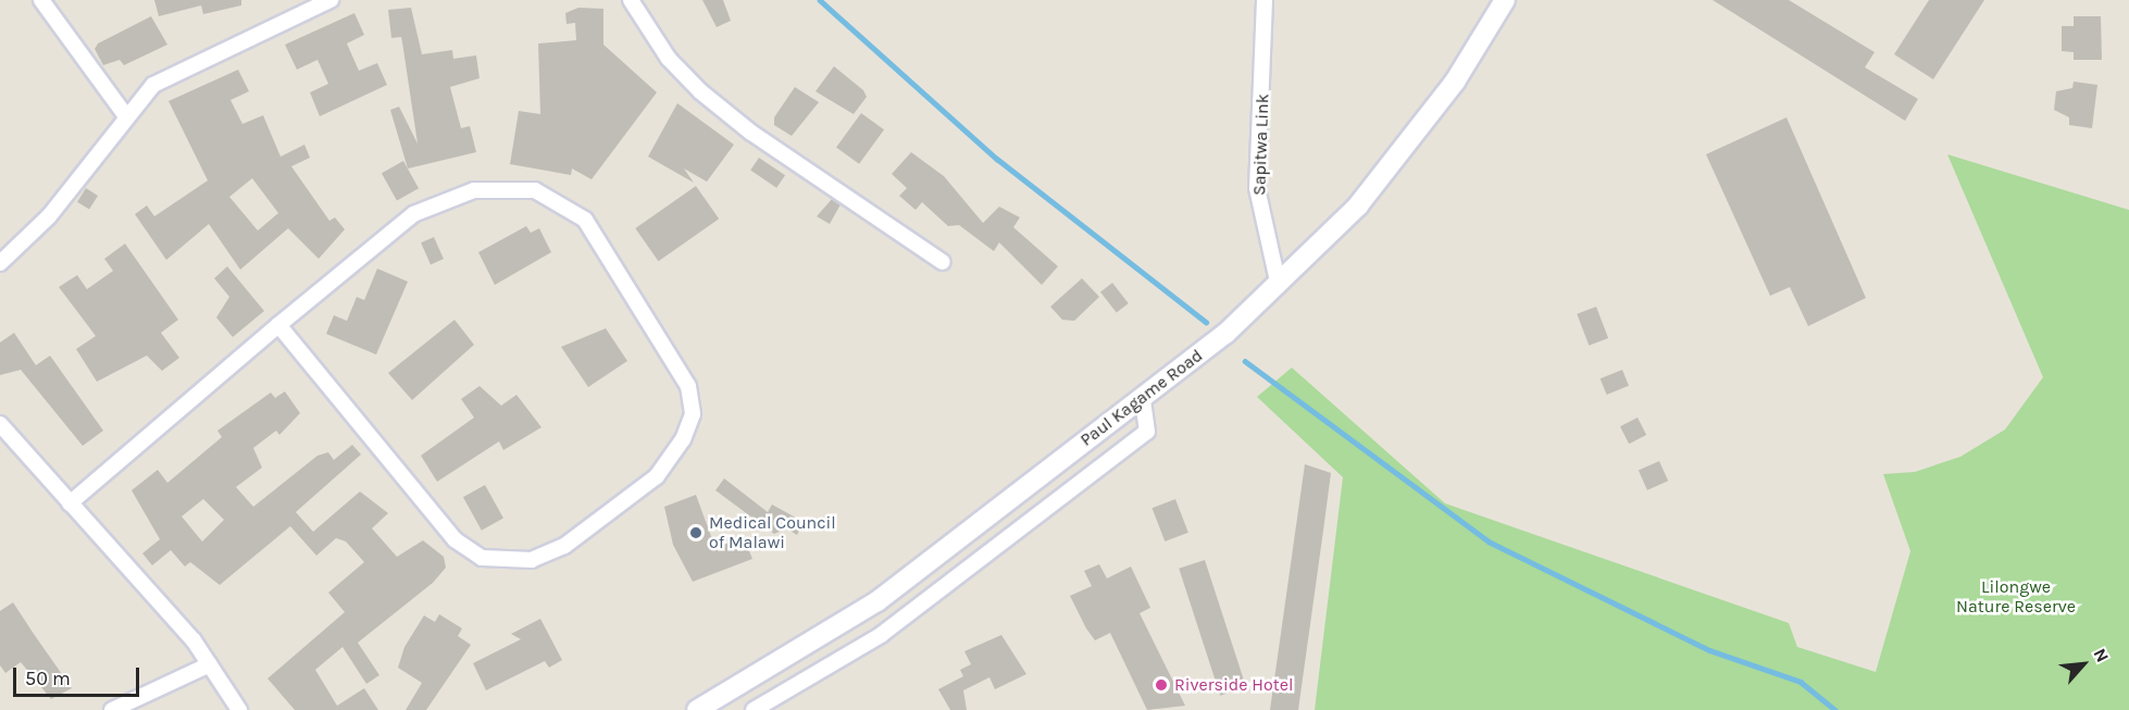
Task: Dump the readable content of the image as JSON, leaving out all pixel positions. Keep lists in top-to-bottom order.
{
  "streets": {
    "street": ["Sapitwa Link", "Paul Kagame Road"]
  },
  "crossings": [
    ["Sapitwa Link", "Paul Kagame Road"]
  ],
  "parks": ["Lilongwe Nature Reserve"],
  "places": ["Medical Council of Malawi", "Riverside Hotel"],
  "scale_bar": "50 m",
  "north": "top right"
}
